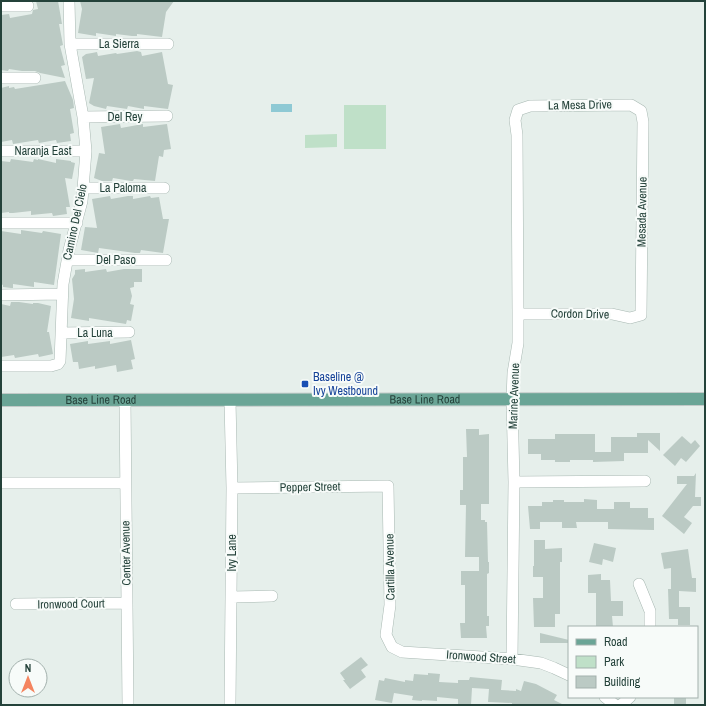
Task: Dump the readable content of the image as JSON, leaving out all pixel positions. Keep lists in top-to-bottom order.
{
  "streets": {
    "main road": ["Base Line Road"],
    "street": [
      "La Sierra",
      "La Mesa Drive",
      "Del Rey",
      "Naranja East",
      "La Paloma",
      "Mesada Avenue",
      "Camino Del Cielo",
      "Del Paso",
      "Cordon Drive",
      "La Luna",
      "Marine Avenue",
      "Pepper Street",
      "Center Avenue",
      "Ivy Lane",
      "Cartilla Avenue",
      "Ironwood Court",
      "Ironwood Street"
    ]
  },
  "crossings": [
    ["La Sierra", "Camino Del Cielo"],
    ["La Mesa Drive", "Mesada Avenue"],
    ["La Mesa Drive", "Marine Avenue"],
    ["Del Rey", "Camino Del Cielo"],
    ["Naranja East", "Camino Del Cielo"],
    ["La Paloma", "Camino Del Cielo"],
    ["Mesada Avenue", "Cordon Drive"],
    ["Camino Del Cielo", "Del Paso"],
    ["Camino Del Cielo", "La Luna"],
    ["Cordon Drive", "Marine Avenue"],
    ["Marine Avenue", "Base Line Road"],
    ["Marine Avenue", "Ironwood Street"],
    ["Base Line Road", "Center Avenue"],
    ["Base Line Road", "Ivy Lane"],
    ["Pepper Street", "Ivy Lane"],
    ["Pepper Street", "Cartilla Avenue"],
    ["Center Avenue", "Ironwood Court"],
    ["Cartilla Avenue", "Ironwood Street"]
  ],
  "places": {
    "transit": ["Baseline @ Ivy Westbound"]
  },
  "legend": ["Road", "Park", "Building"],
  "north": "top"
}
